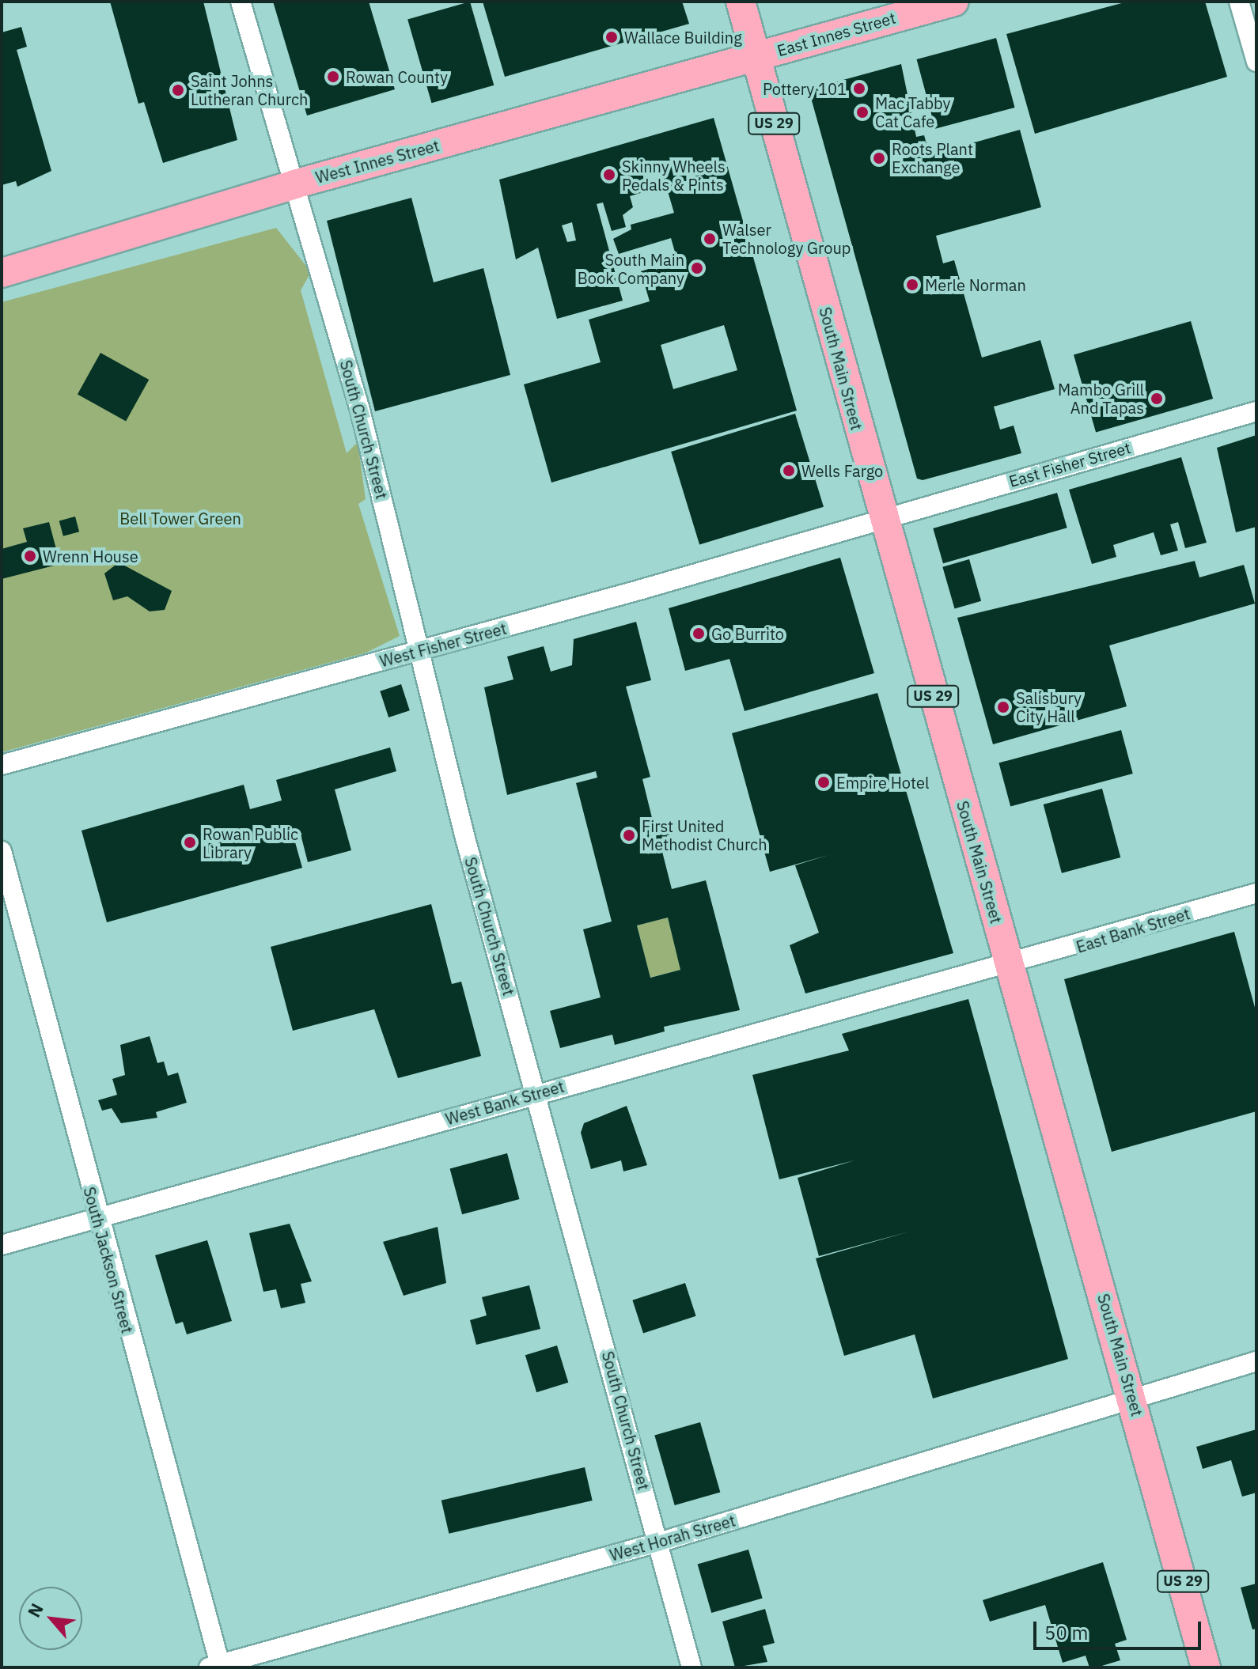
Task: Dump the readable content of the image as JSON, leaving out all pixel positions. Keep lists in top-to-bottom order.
{
  "streets": {
    "main road": [
      "East Innes Street",
      "US 29",
      "West Innes Street",
      "South Main Street"
    ],
    "street": [
      "South Church Street",
      "East Fisher Street",
      "West Fisher Street",
      "East Bank Street",
      "West Bank Street",
      "South Jackson Street",
      "West Horah Street"
    ]
  },
  "crossings": [
    ["East Innes Street", "US 29"],
    ["East Innes Street", "West Innes Street"],
    ["East Innes Street", "South Main Street"],
    ["US 29", "West Innes Street"],
    ["US 29", "South Main Street"],
    ["West Innes Street", "South Main Street"],
    ["West Innes Street", "South Church Street"],
    ["South Main Street", "East Fisher Street"],
    ["South Main Street", "West Fisher Street"],
    ["South Main Street", "East Bank Street"],
    ["South Main Street", "West Bank Street"],
    ["South Main Street", "West Horah Street"],
    ["South Church Street", "West Fisher Street"],
    ["South Church Street", "West Bank Street"],
    ["South Church Street", "West Horah Street"],
    ["East Fisher Street", "West Fisher Street"],
    ["East Bank Street", "West Bank Street"],
    ["West Bank Street", "South Jackson Street"],
    ["South Jackson Street", "West Horah Street"]
  ],
  "parks": ["Bell Tower Green"],
  "places": [
    "Wallace Building",
    "Rowan County",
    "Pottery 101",
    "Saint Johns Lutheran Church",
    "Mac Tabby Cat Cafe",
    "Roots Plant Exchange",
    "Skinny Wheels Pedals & Pints",
    "Walser Technology Group",
    "South Main Book Company",
    "Merle Norman",
    "Mambo Grill And Tapas",
    "Wells Fargo",
    "Wrenn House",
    "Go Burrito",
    "Salisbury City Hall",
    "Empire Hotel",
    "First United Methodist Church",
    "Rowan Public Library"
  ],
  "scale_bar": "50 m",
  "north": "top left"
}
